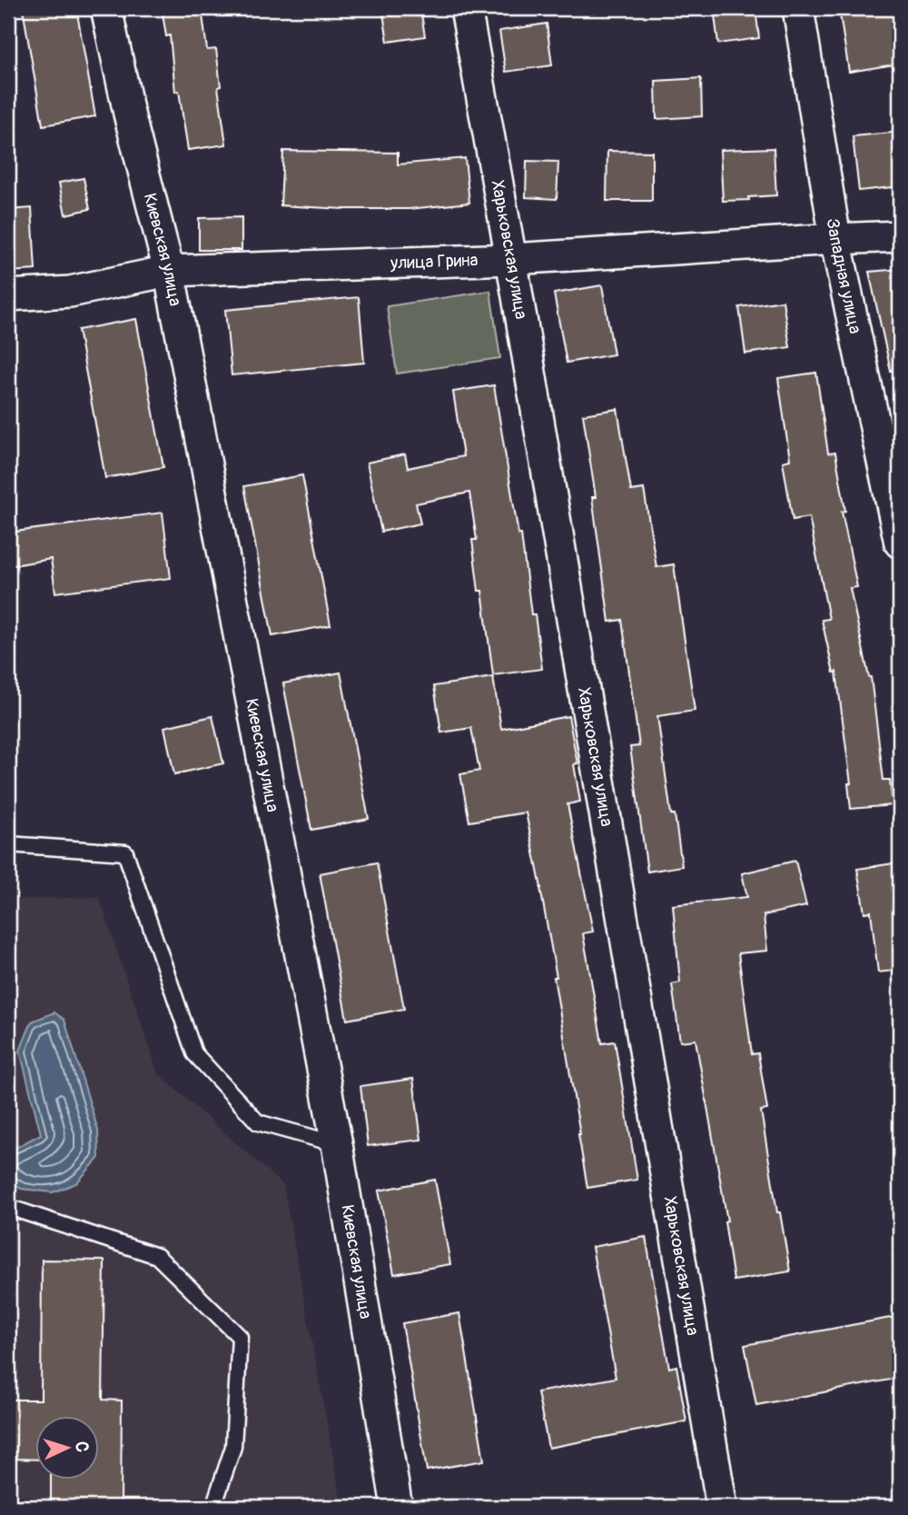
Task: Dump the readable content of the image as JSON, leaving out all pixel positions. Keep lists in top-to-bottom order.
{
  "streets": {
    "street": [
      "Харьковская улица",
      "Киевская улица",
      "улица Грина",
      "Западная улица"
    ]
  },
  "crossings": [
    ["Харьковская улица", "улица Грина"],
    ["Киевская улица", "улица Грина"],
    ["улица Грина", "Западная улица"]
  ],
  "north": "right"
}
